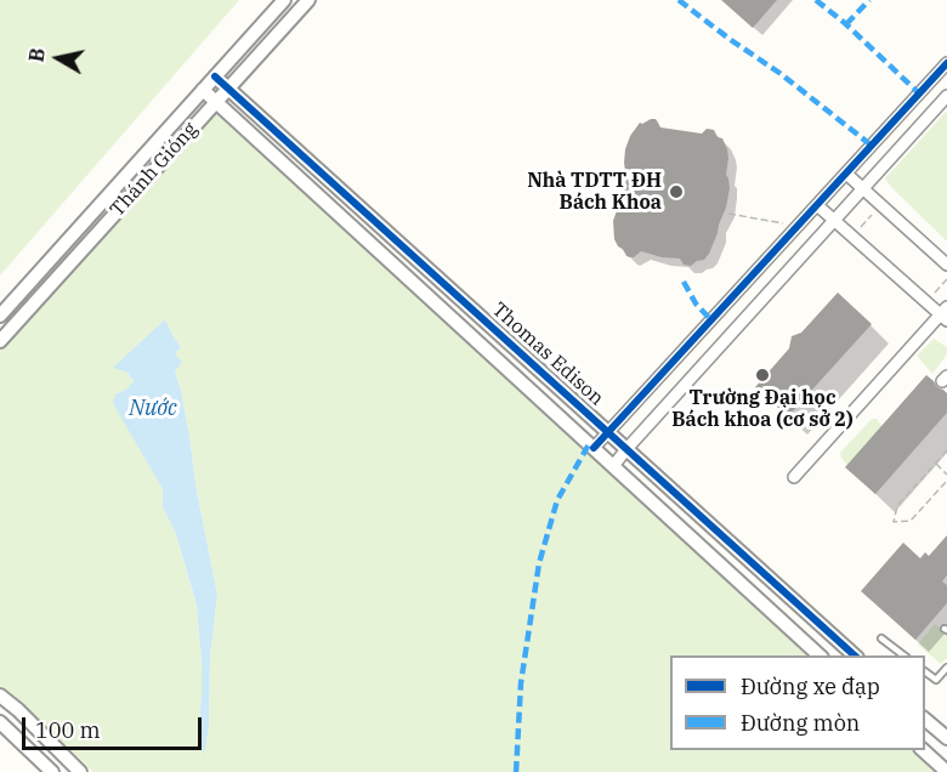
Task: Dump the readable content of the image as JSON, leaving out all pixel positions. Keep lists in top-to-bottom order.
{
  "streets": {
    "street": ["Thánh Gióng", "Thomas Edison"]
  },
  "crossings": [
    ["Thánh Gióng", "Thomas Edison"]
  ],
  "water": ["Nước"],
  "places": ["Nhà TDTT ĐH Bách Khoa", "Trường Đại học Bách khoa (cơ sở 2)"],
  "legend": ["Đường xe đạp", "Đường mòn"],
  "scale_bar": "100 m",
  "north": "left"
}
